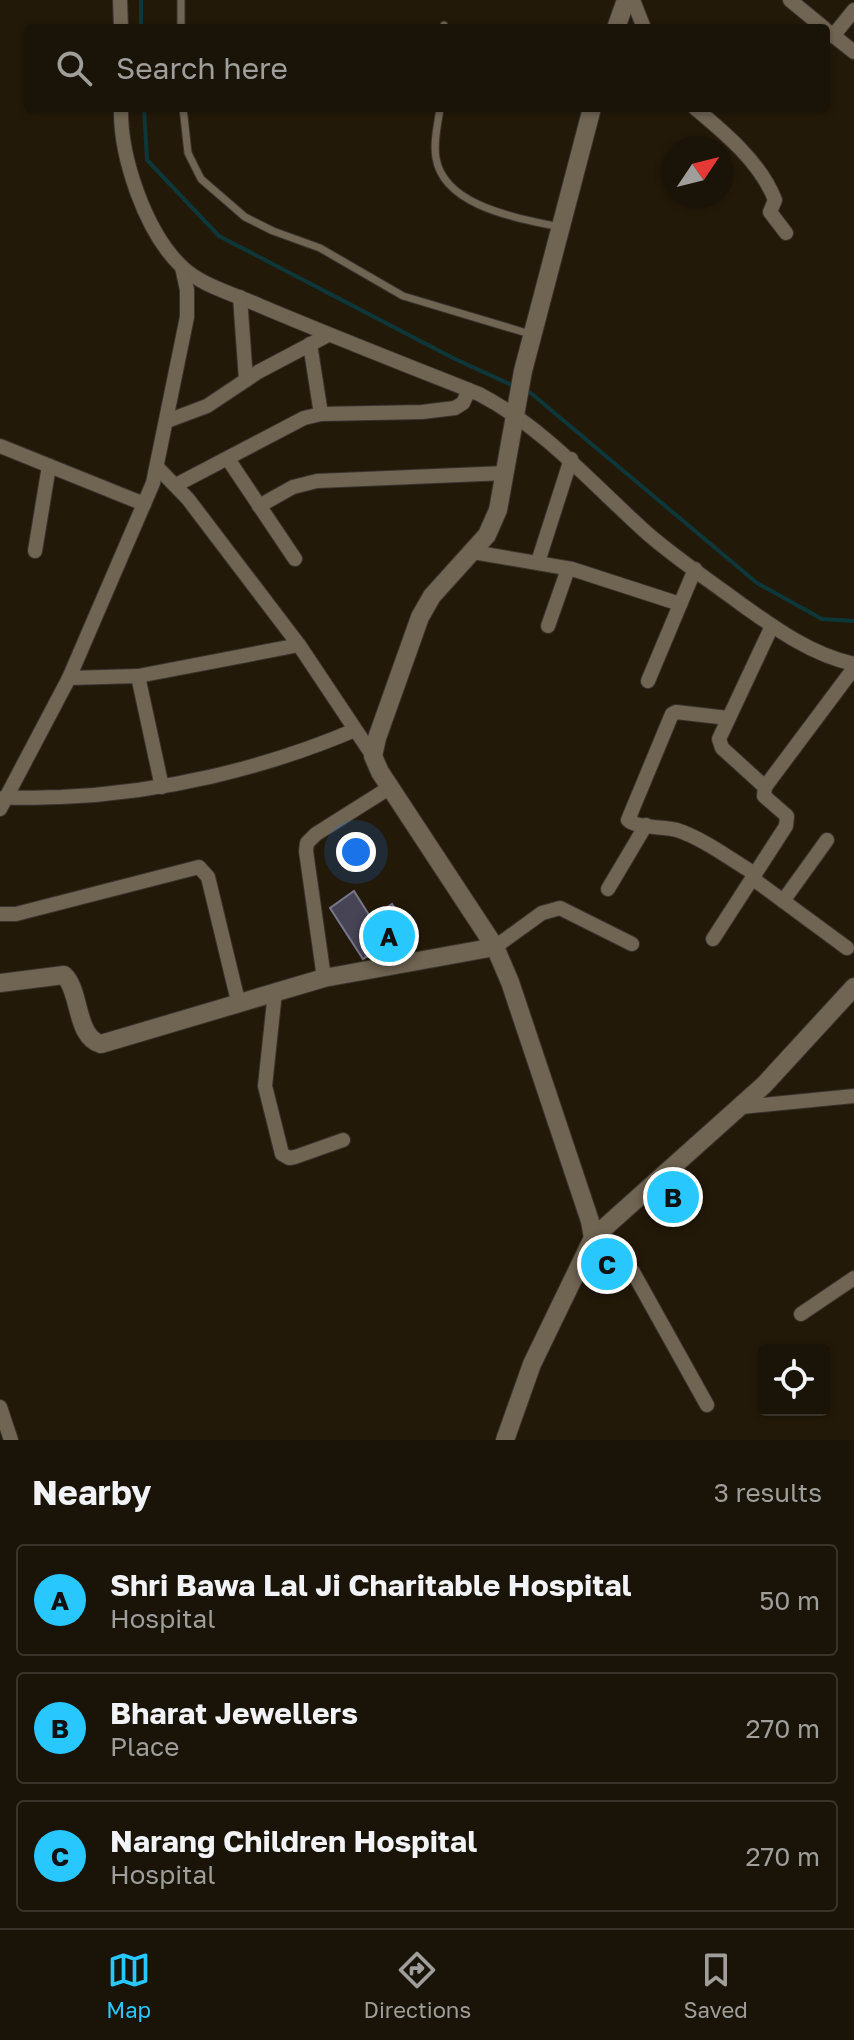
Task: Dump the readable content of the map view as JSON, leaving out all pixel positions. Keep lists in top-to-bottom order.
{
  "north": "top right",
  "page": {
    "search": "Search here",
    "pins": ["A", "B", "C"],
    "heading": ["Nearby", "3 results"],
    "list": [
      {
        "mark": "A",
        "name": "Shri Bawa Lal Ji Charitable Hospital",
        "note": "Hospital",
        "value": "50 m"
      },
      {
        "mark": "B",
        "name": "Bharat Jewellers",
        "note": "Place",
        "value": "270 m"
      },
      {
        "mark": "C",
        "name": "Narang Children Hospital",
        "note": "Hospital",
        "value": "270 m"
      }
    ],
    "nav": ["Map", "Directions", "Saved"]
  }
}
